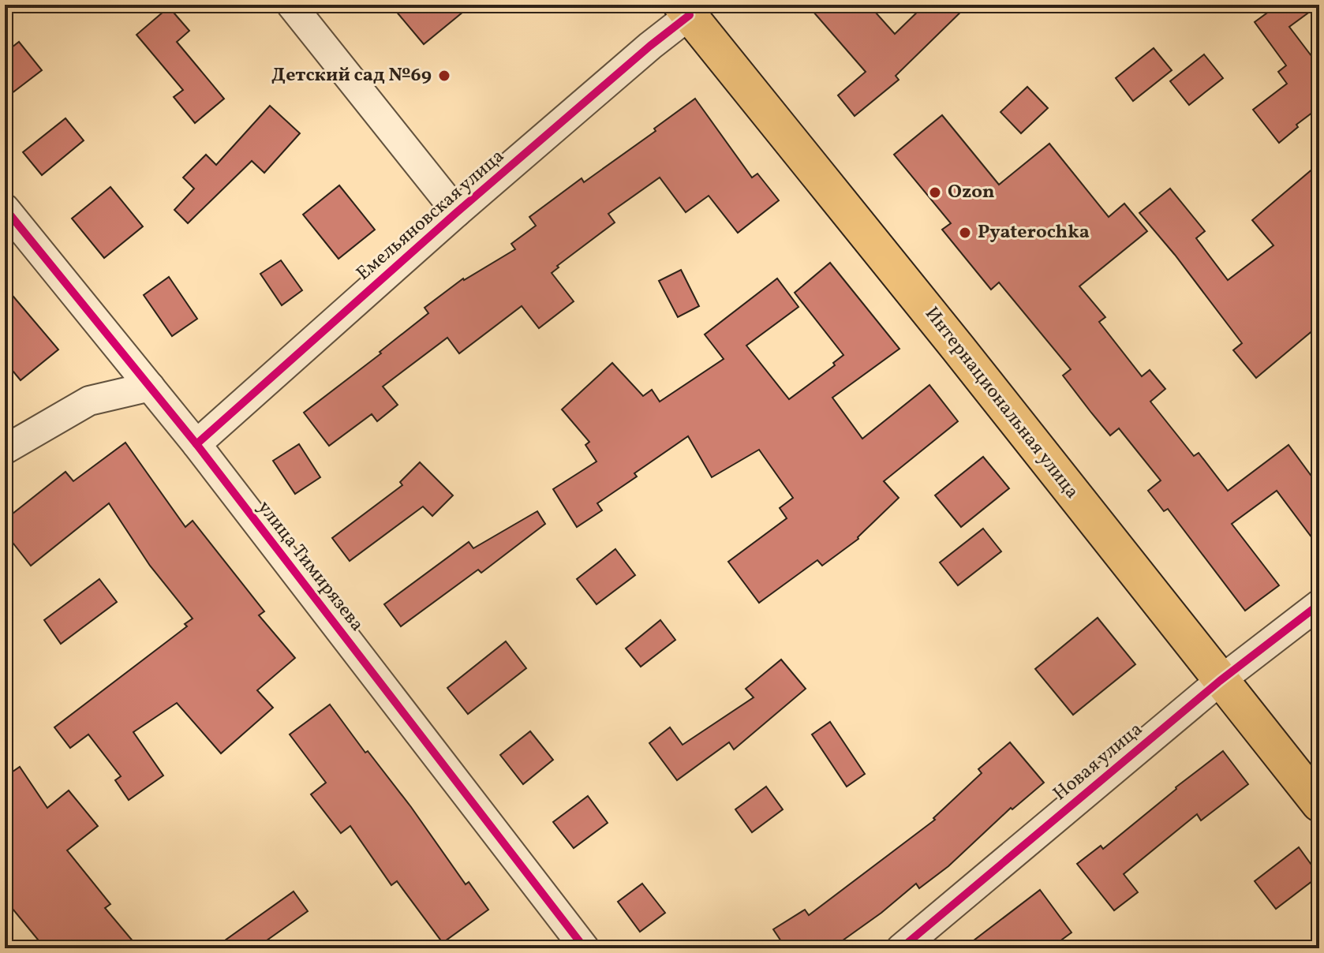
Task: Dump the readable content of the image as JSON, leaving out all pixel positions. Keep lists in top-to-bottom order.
{
  "streets": {
    "main road": ["Интернациональная улица"],
    "street": ["Емельяновская улица", "улица Тимирязева", "Новая улица"]
  },
  "crossings": [
    ["Емельяновская улица", "Интернациональная улица"],
    ["Емельяновская улица", "улица Тимирязева"],
    ["Интернациональная улица", "Новая улица"]
  ],
  "places": ["Детский сад №69", "Ozon", "Pyaterochka"]
}
